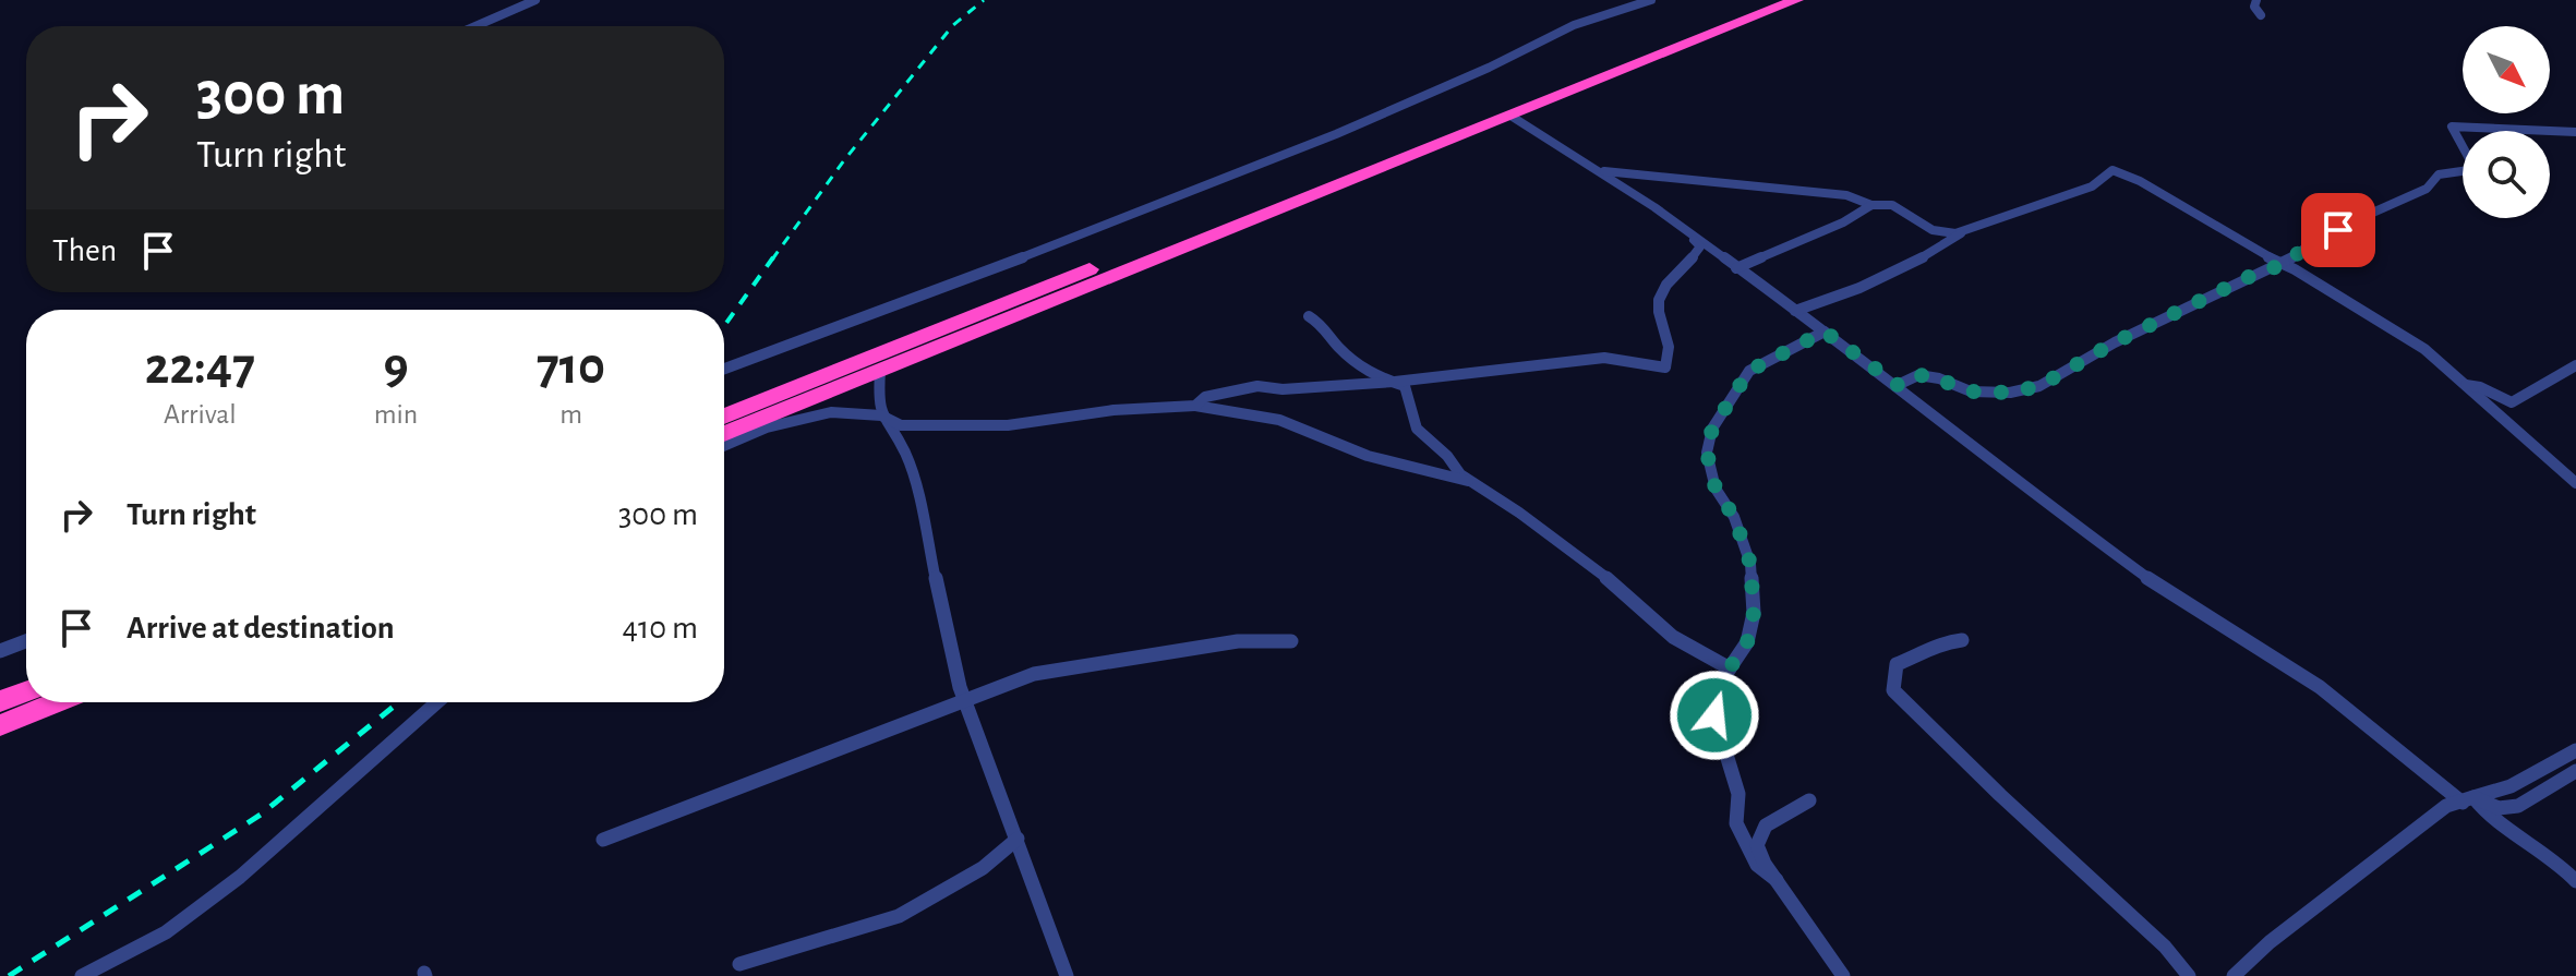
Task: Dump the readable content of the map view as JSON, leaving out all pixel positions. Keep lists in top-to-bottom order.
{
  "north": "bottom right",
  "page": {
    "turn": ["300 m", "Turn right"],
    "then": "Then",
    "eta": [
      "22:47",
      "Arrival",
      "9",
      "min",
      "710",
      "m"
    ],
    "list": [
      {
        "name": "Turn right",
        "value": "300 m"
      },
      {
        "name": "Arrive at destination",
        "value": "410 m"
      }
    ]
  }
}
